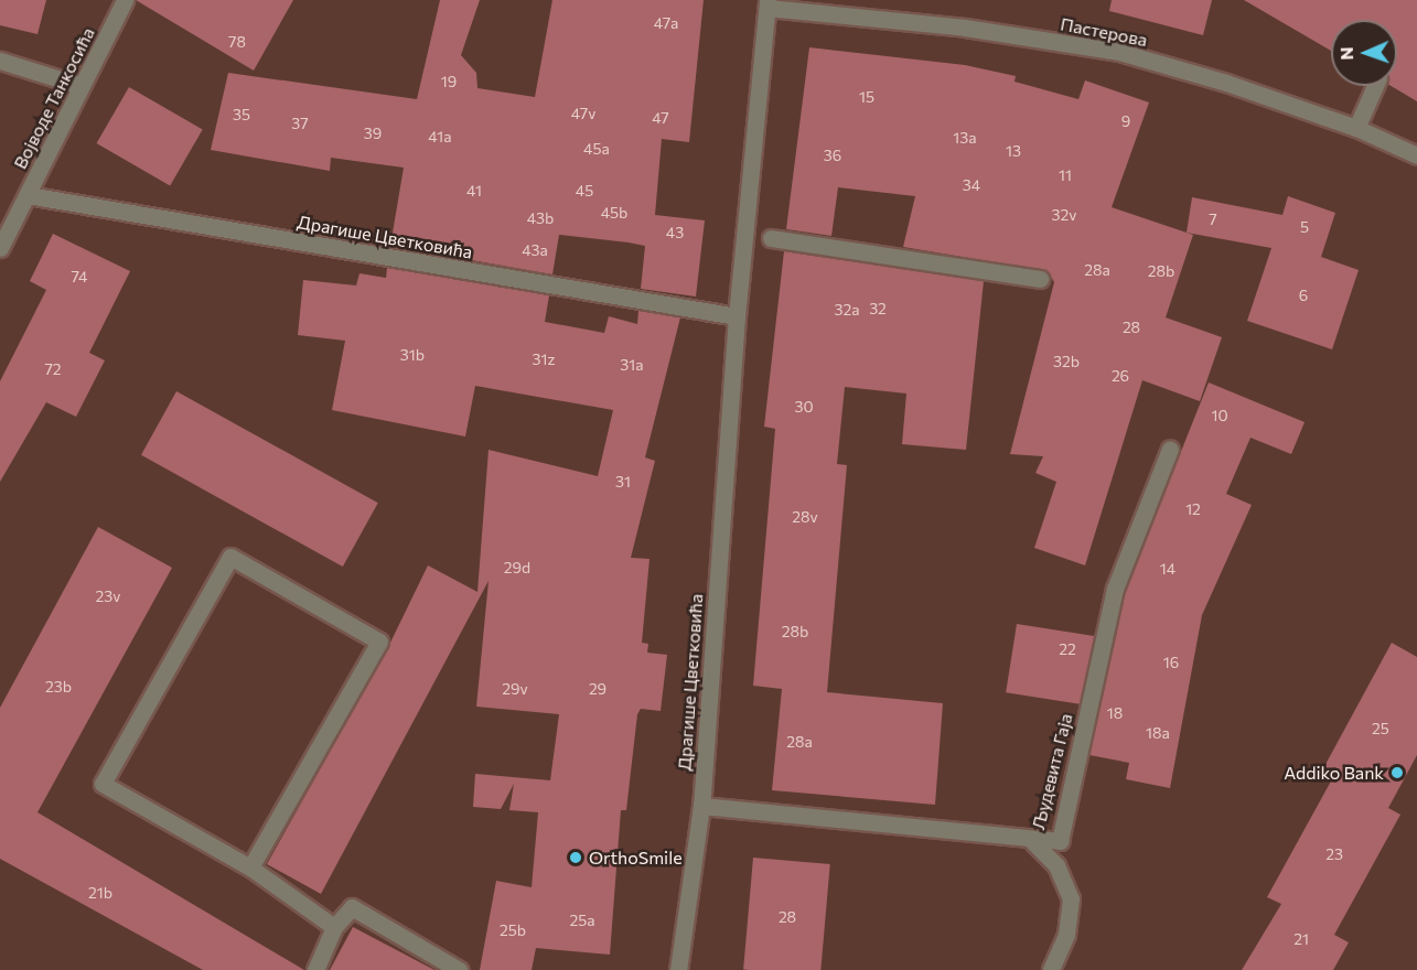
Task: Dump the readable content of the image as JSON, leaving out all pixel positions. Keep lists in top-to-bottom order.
{
  "streets": {
    "street": [
      "Пастерова",
      "Војводе Танкосића",
      "Драгише Цветковића",
      "Људевита Гаја"
    ]
  },
  "crossings": [
    ["Пастерова", "Драгише Цветковића"],
    ["Војводе Танкосића", "Драгише Цветковића"],
    ["Драгише Цветковића", "Људевита Гаја"]
  ],
  "places": ["Addiko Bank", "OrthoSmile"],
  "house_numbers": [
    "47a",
    "78",
    "19",
    "15",
    "47v",
    "35",
    "47",
    "9",
    "37",
    "39",
    "41a",
    "13a",
    "45a",
    "13",
    "36",
    "11",
    "34",
    "41",
    "45",
    "45b",
    "32v",
    "43b",
    "7",
    "5",
    "43",
    "43a",
    "28a",
    "28b",
    "74",
    "6",
    "32",
    "32a",
    "28",
    "31b",
    "31z",
    "32b",
    "31a",
    "72",
    "26",
    "30",
    "10",
    "31",
    "12",
    "28v",
    "29d",
    "14",
    "23v",
    "28b",
    "22",
    "16",
    "23b",
    "29v",
    "29",
    "18",
    "25",
    "18a",
    "28a",
    "23",
    "21b",
    "28",
    "25a",
    "25b",
    "21"
  ],
  "north": "left"
}
